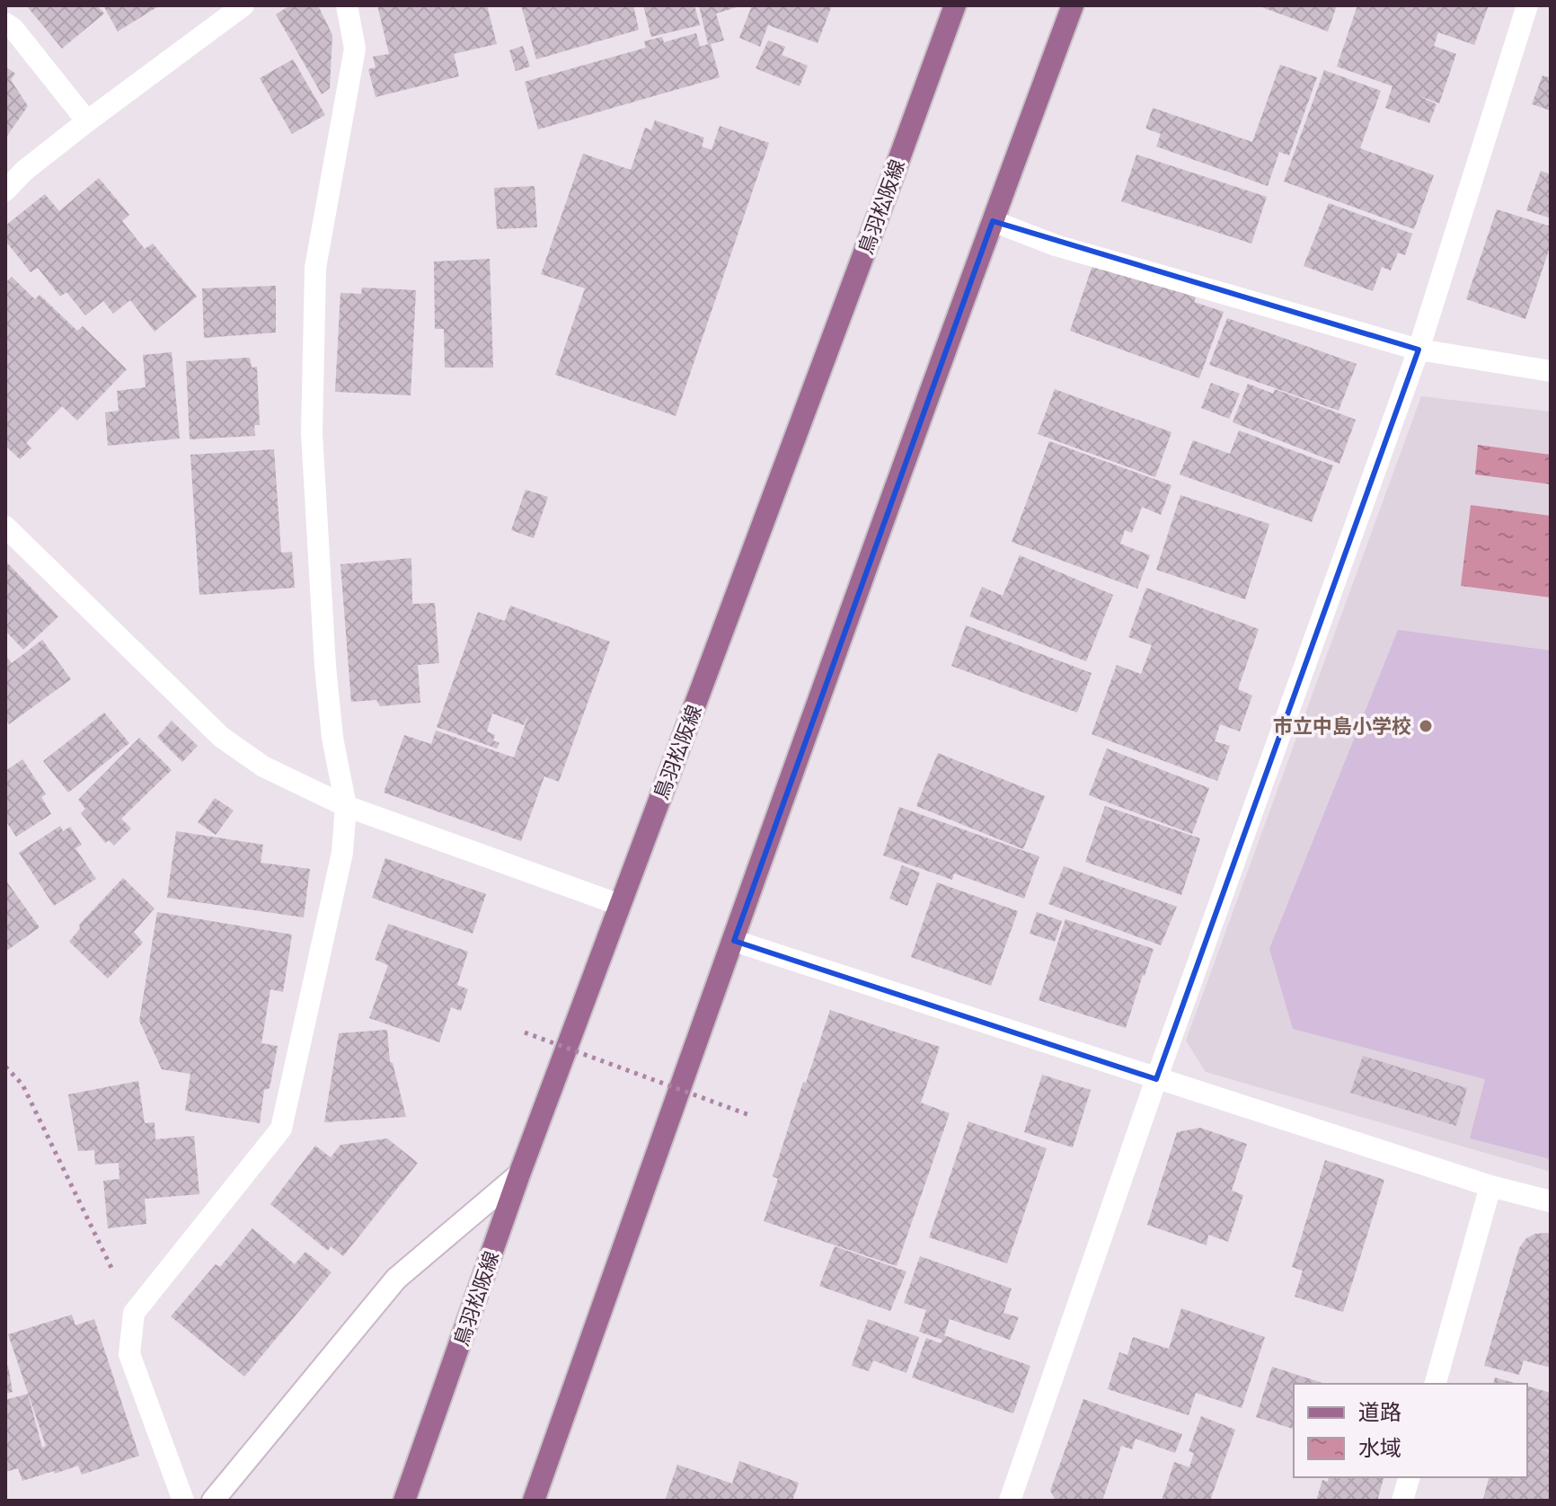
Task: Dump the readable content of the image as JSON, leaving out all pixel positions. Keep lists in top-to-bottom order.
{
  "streets": {
    "main road": ["鳥羽松阪線"]
  },
  "places": ["市立中島小学校"],
  "legend": ["道路", "水域"]
}
